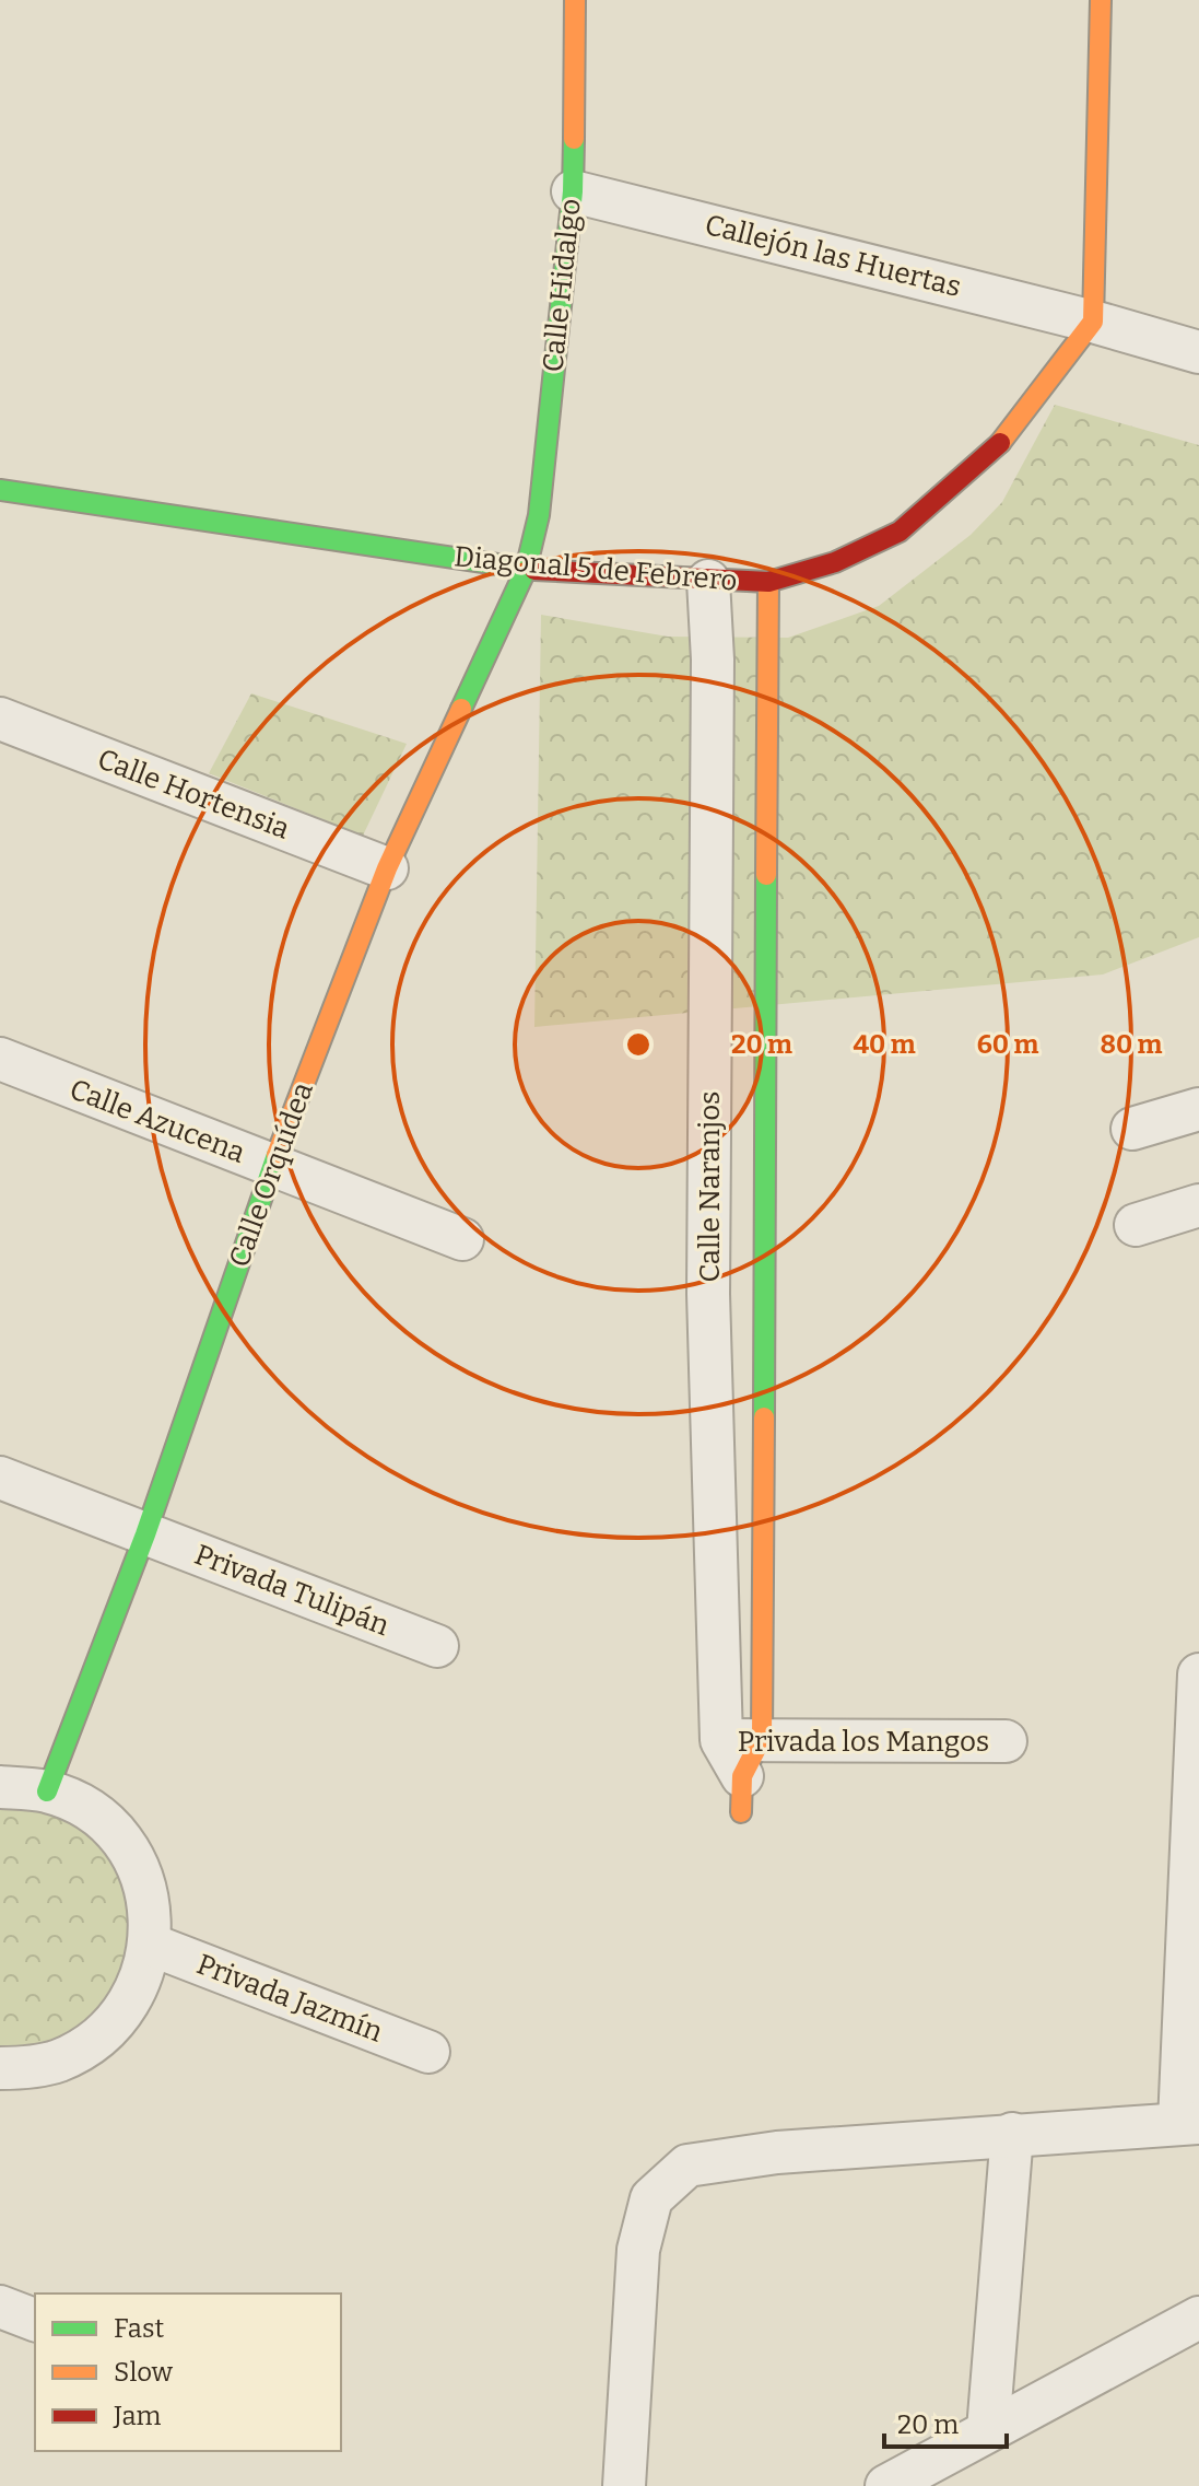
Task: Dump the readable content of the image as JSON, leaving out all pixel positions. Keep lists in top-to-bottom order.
{
  "streets": {
    "street": [
      "Callejón las Huertas",
      "Calle Hidalgo",
      "Diagonal 5 de Febrero",
      "Calle Hortensia",
      "Calle Azucena",
      "Calle Orquídea",
      "Calle Naranjos",
      "Privada Tulipán",
      "Privada los Mangos",
      "Privada Jazmín"
    ]
  },
  "crossings": [
    ["Callejón las Huertas", "Calle Hidalgo"],
    ["Callejón las Huertas", "Diagonal 5 de Febrero"],
    ["Calle Hidalgo", "Diagonal 5 de Febrero"],
    ["Calle Hidalgo", "Calle Orquídea"],
    ["Diagonal 5 de Febrero", "Calle Orquídea"],
    ["Diagonal 5 de Febrero", "Calle Naranjos"],
    ["Calle Hortensia", "Calle Orquídea"],
    ["Calle Azucena", "Calle Orquídea"],
    ["Calle Orquídea", "Privada Tulipán"],
    ["Calle Naranjos", "Privada los Mangos"]
  ],
  "legend": ["Fast", "Slow", "Jam"],
  "scale_bar": "20 m",
  "rings": [
    "20 m",
    "40 m",
    "60 m",
    "80 m"
  ]
}
